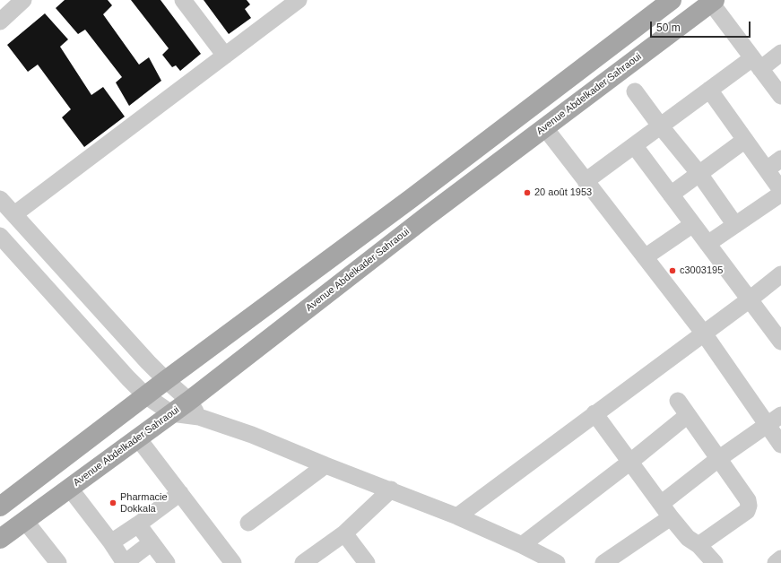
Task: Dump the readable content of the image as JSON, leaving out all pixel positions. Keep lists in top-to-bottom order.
{
  "streets": {
    "main road": ["Avenue Abdelkader Sahraoui"]
  },
  "places": ["20 août 1953", "c3003195", "Pharmacie Dokkala"],
  "scale_bar": "50 m"
}
